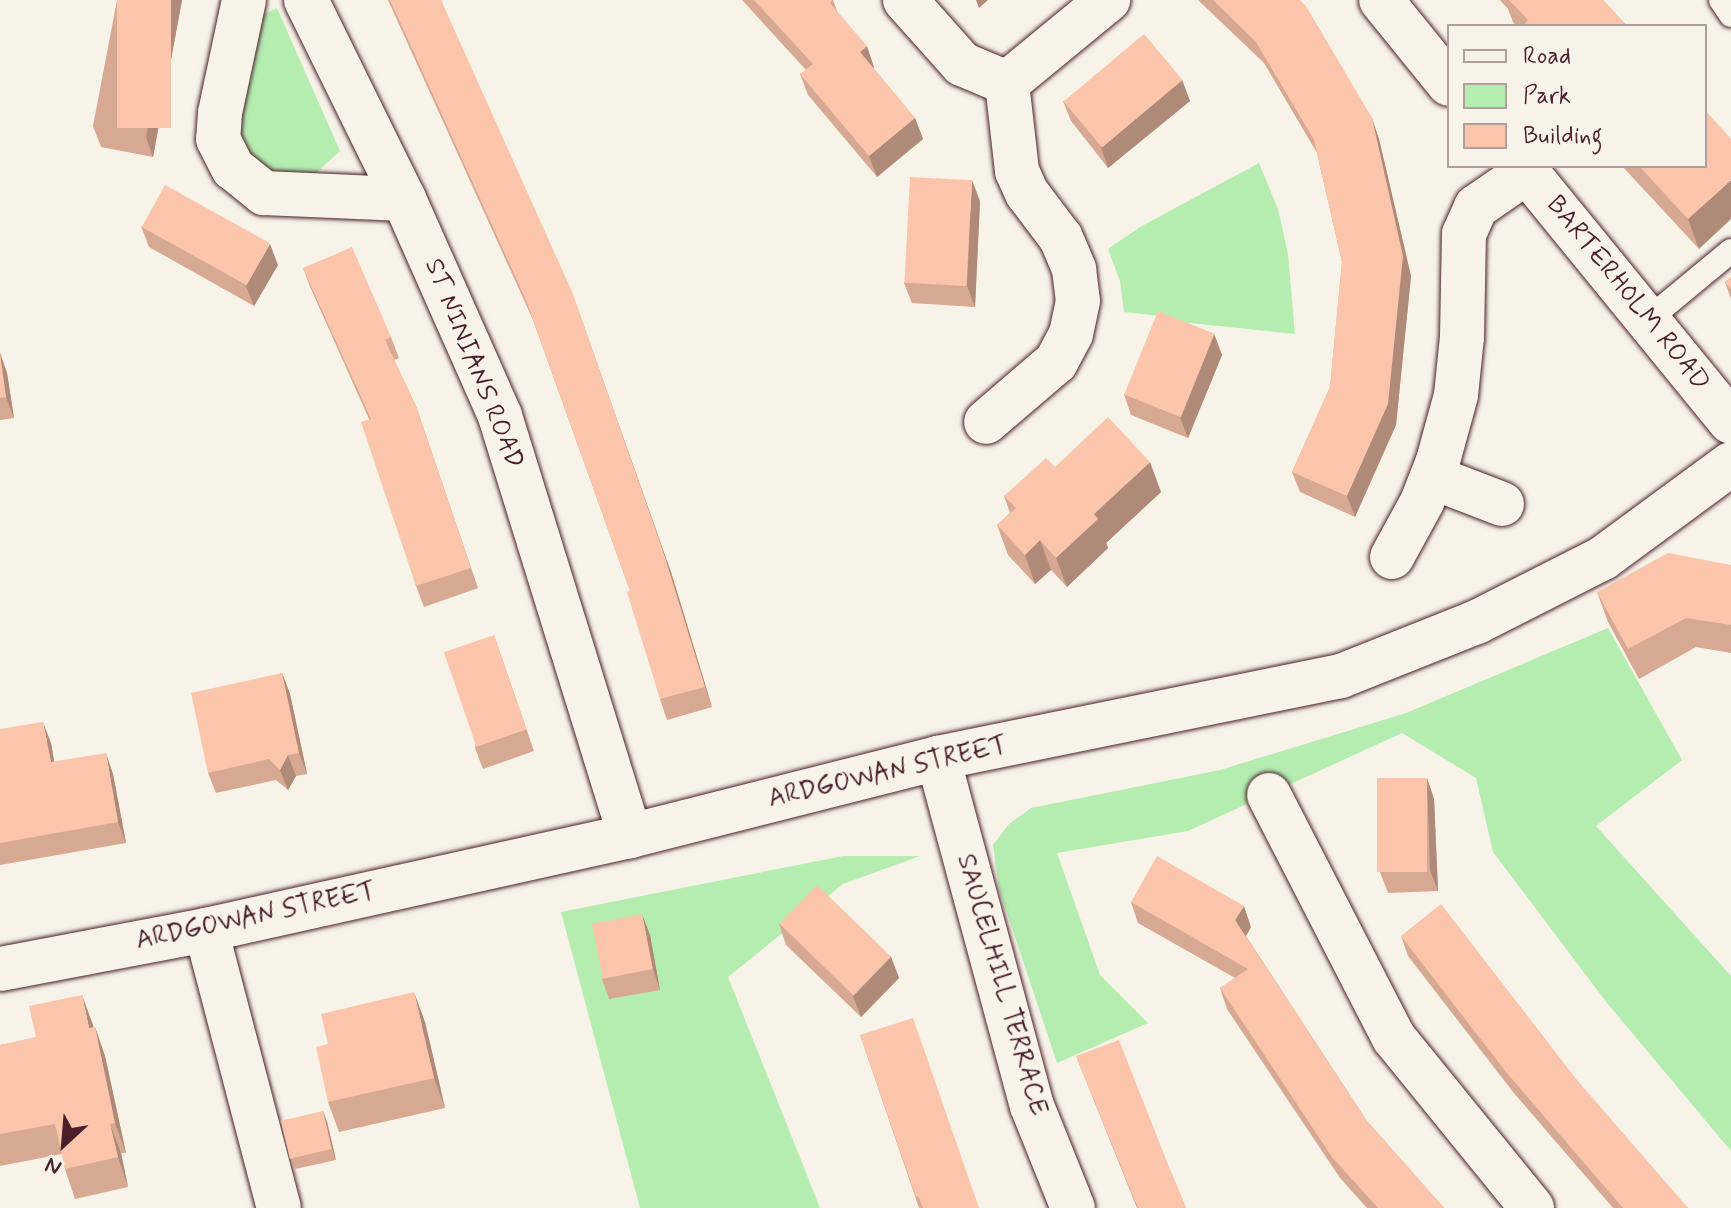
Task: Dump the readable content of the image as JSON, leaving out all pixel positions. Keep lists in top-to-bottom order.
{
  "streets": {
    "street": [
      "BARTERHOLM ROAD",
      "ST NINIANS ROAD",
      "ARDGOWAN STREET",
      "SAUCELHILL TERRACE"
    ]
  },
  "crossings": [
    ["ST NINIANS ROAD", "ARDGOWAN STREET"],
    ["ARDGOWAN STREET", "SAUCELHILL TERRACE"]
  ],
  "legend": ["Road", "Park", "Building"],
  "north": "bottom left"
}
